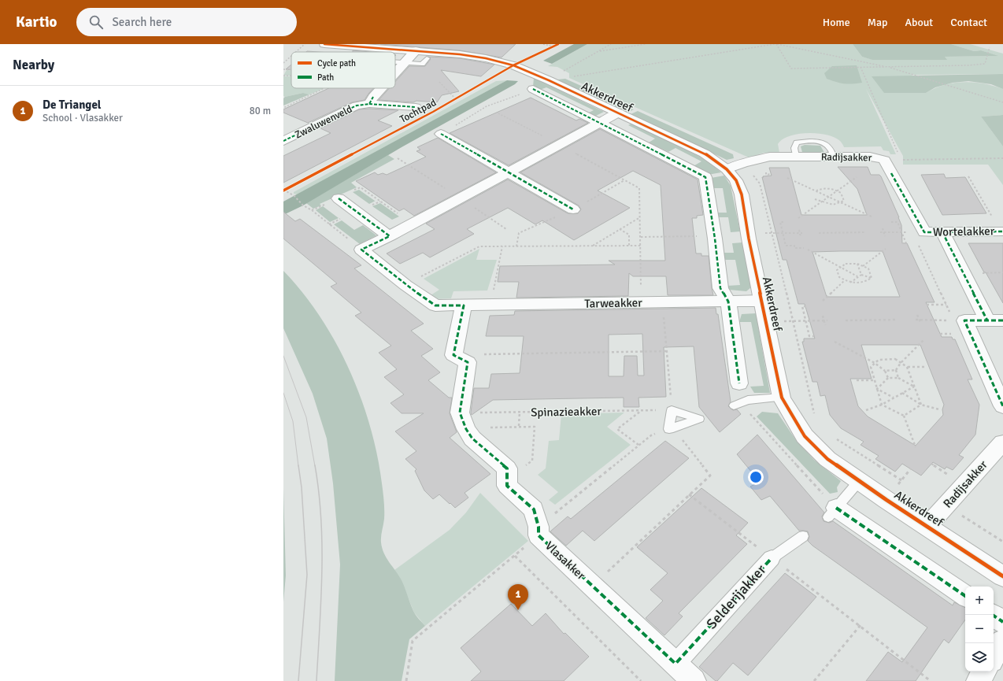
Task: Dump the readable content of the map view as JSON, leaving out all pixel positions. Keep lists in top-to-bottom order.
{
  "streets": {
    "street": [
      "Akkerdreef",
      "Zwaluwenveld",
      "Radijsakker",
      "Wortelakker",
      "Tarweakker",
      "Vlasakker",
      "Selderijakker"
    ],
    "path": ["Spinazieakker"],
    "cycle path": ["Tochtpad"]
  },
  "crossings": [
    ["Akkerdreef", "Radijsakker"],
    ["Akkerdreef", "Tarweakker"],
    ["Radijsakker", "Wortelakker"],
    ["Vlasakker", "Selderijakker"]
  ],
  "legend": ["Cycle path", "Path"],
  "page": {
    "header": "Kartio",
    "search": "Search here",
    "nav": [
      "Home",
      "Map",
      "About",
      "Contact"
    ],
    "heading": "Nearby",
    "list": [
      {
        "mark": "1",
        "name": "De Triangel",
        "note": "School · Vlasakker",
        "value": "80 m"
      }
    ],
    "pins": "1",
    "map_buttons": ["+", "−"]
  }
}
